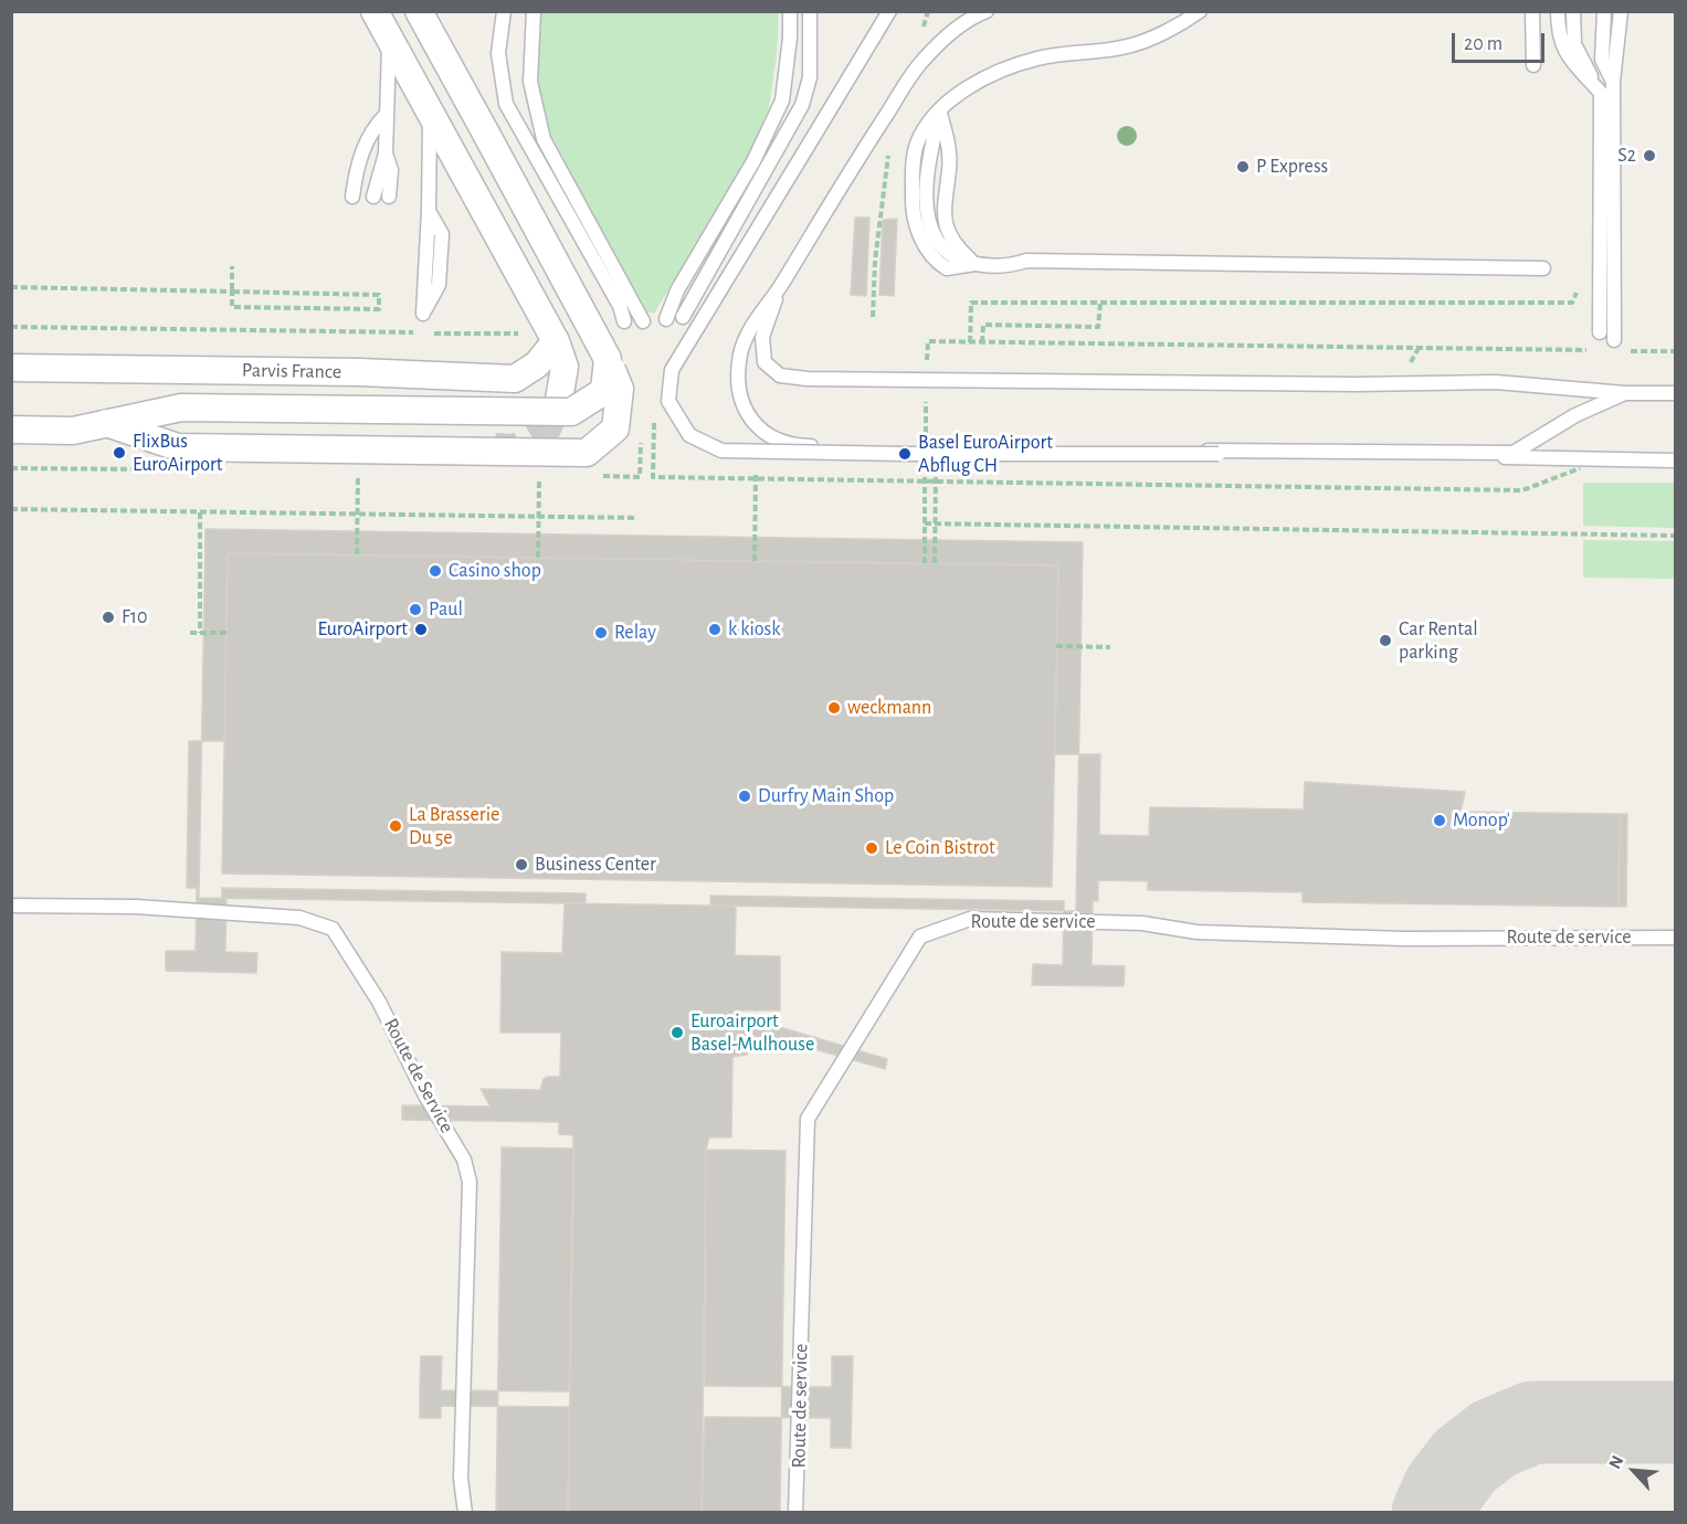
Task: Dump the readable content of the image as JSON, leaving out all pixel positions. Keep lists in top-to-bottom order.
{
  "streets": {
    "street": ["Parvis France"],
    "lane": ["Route de service", "Route de Service"]
  },
  "places": [
    "S2",
    "P Express",
    "FlixBus EuroAirport",
    "Basel EuroAirport Abflug CH",
    "Casino shop",
    "Paul",
    "F10",
    "EuroAirport",
    "k kiosk",
    "Relay",
    "Car Rental parking",
    "weckmann",
    "Durfry Main Shop",
    "Monop'",
    "La Brasserie Du 5e",
    "Le Coin Bistrot",
    "Business Center",
    "Euroairport Basel-Mulhouse"
  ],
  "scale_bar": "20 m",
  "north": "top left"
}
